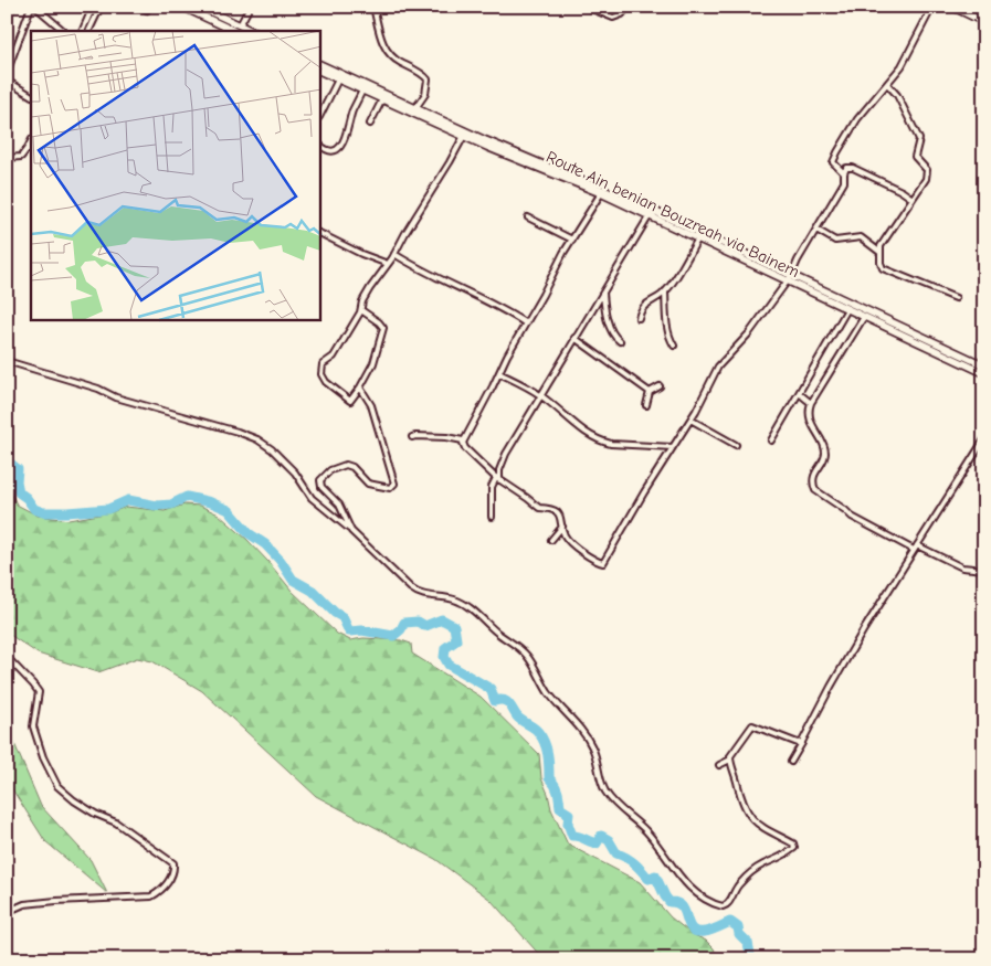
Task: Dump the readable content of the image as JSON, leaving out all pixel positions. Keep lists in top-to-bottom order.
{
  "streets": {
    "main road": ["Route Ain benian Bouzreah via Bainem"]
  }
}
